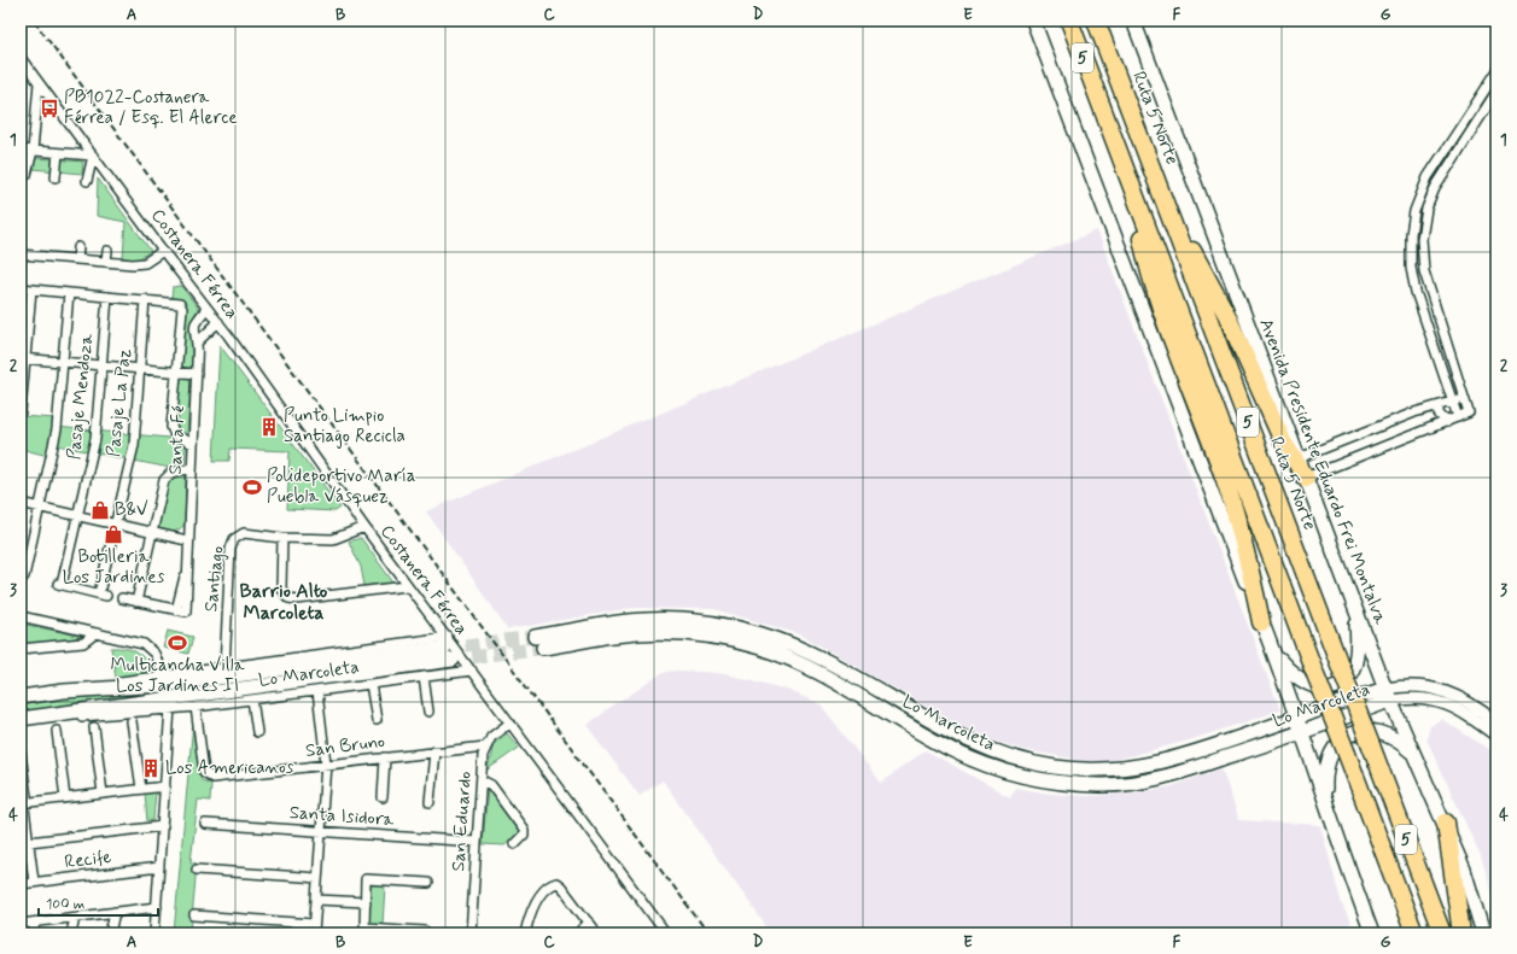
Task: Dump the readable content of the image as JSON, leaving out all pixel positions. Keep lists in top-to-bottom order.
{
  "streets": {
    "highway": ["5", "Ruta 5 Norte"],
    "main road": ["Avenida Presidente Eduardo Frei Montalva", "Lo Marcoleta"],
    "street": [
      "Costanera Férrea",
      "Pasaje Mendoza",
      "Pasaje La Paz",
      "Santa Fé",
      "Santiago",
      "San Bruno",
      "Santa Isidora",
      "San Eduardo",
      "Recife"
    ]
  },
  "crossings": [
    ["Costanera Férrea", "Santa Fé"],
    ["Costanera Férrea", "Santiago"],
    ["Costanera Férrea", "Lo Marcoleta"],
    ["Pasaje Mendoza", "Pasaje La Paz"],
    ["Avenida Presidente Eduardo Frei Montalva", "Lo Marcoleta"],
    ["Santiago", "Lo Marcoleta"],
    ["Lo Marcoleta", "San Bruno"],
    ["San Bruno", "San Eduardo"],
    ["Santa Isidora", "San Eduardo"]
  ],
  "districts": ["Barrio Alto Marcoleta"],
  "places": {
    "bus stop": ["PB1022-Costanera Férrea / Esq. El Alerce"],
    "building": ["Punto Limpio Santiago Recicla", "Los Americanos"],
    "sports": ["Polideportivo María Puebla Vásquez", "Multicancha Villa Los Jardines II"],
    "shop": ["B&V", "Botilleria Los Jardines"]
  },
  "scale_bar": "100 m",
  "grid": {
    "columns": [
      "A",
      "B",
      "C",
      "D",
      "E",
      "F",
      "G"
    ],
    "rows": [
      "1",
      "2",
      "3",
      "4"
    ]
  }
}
